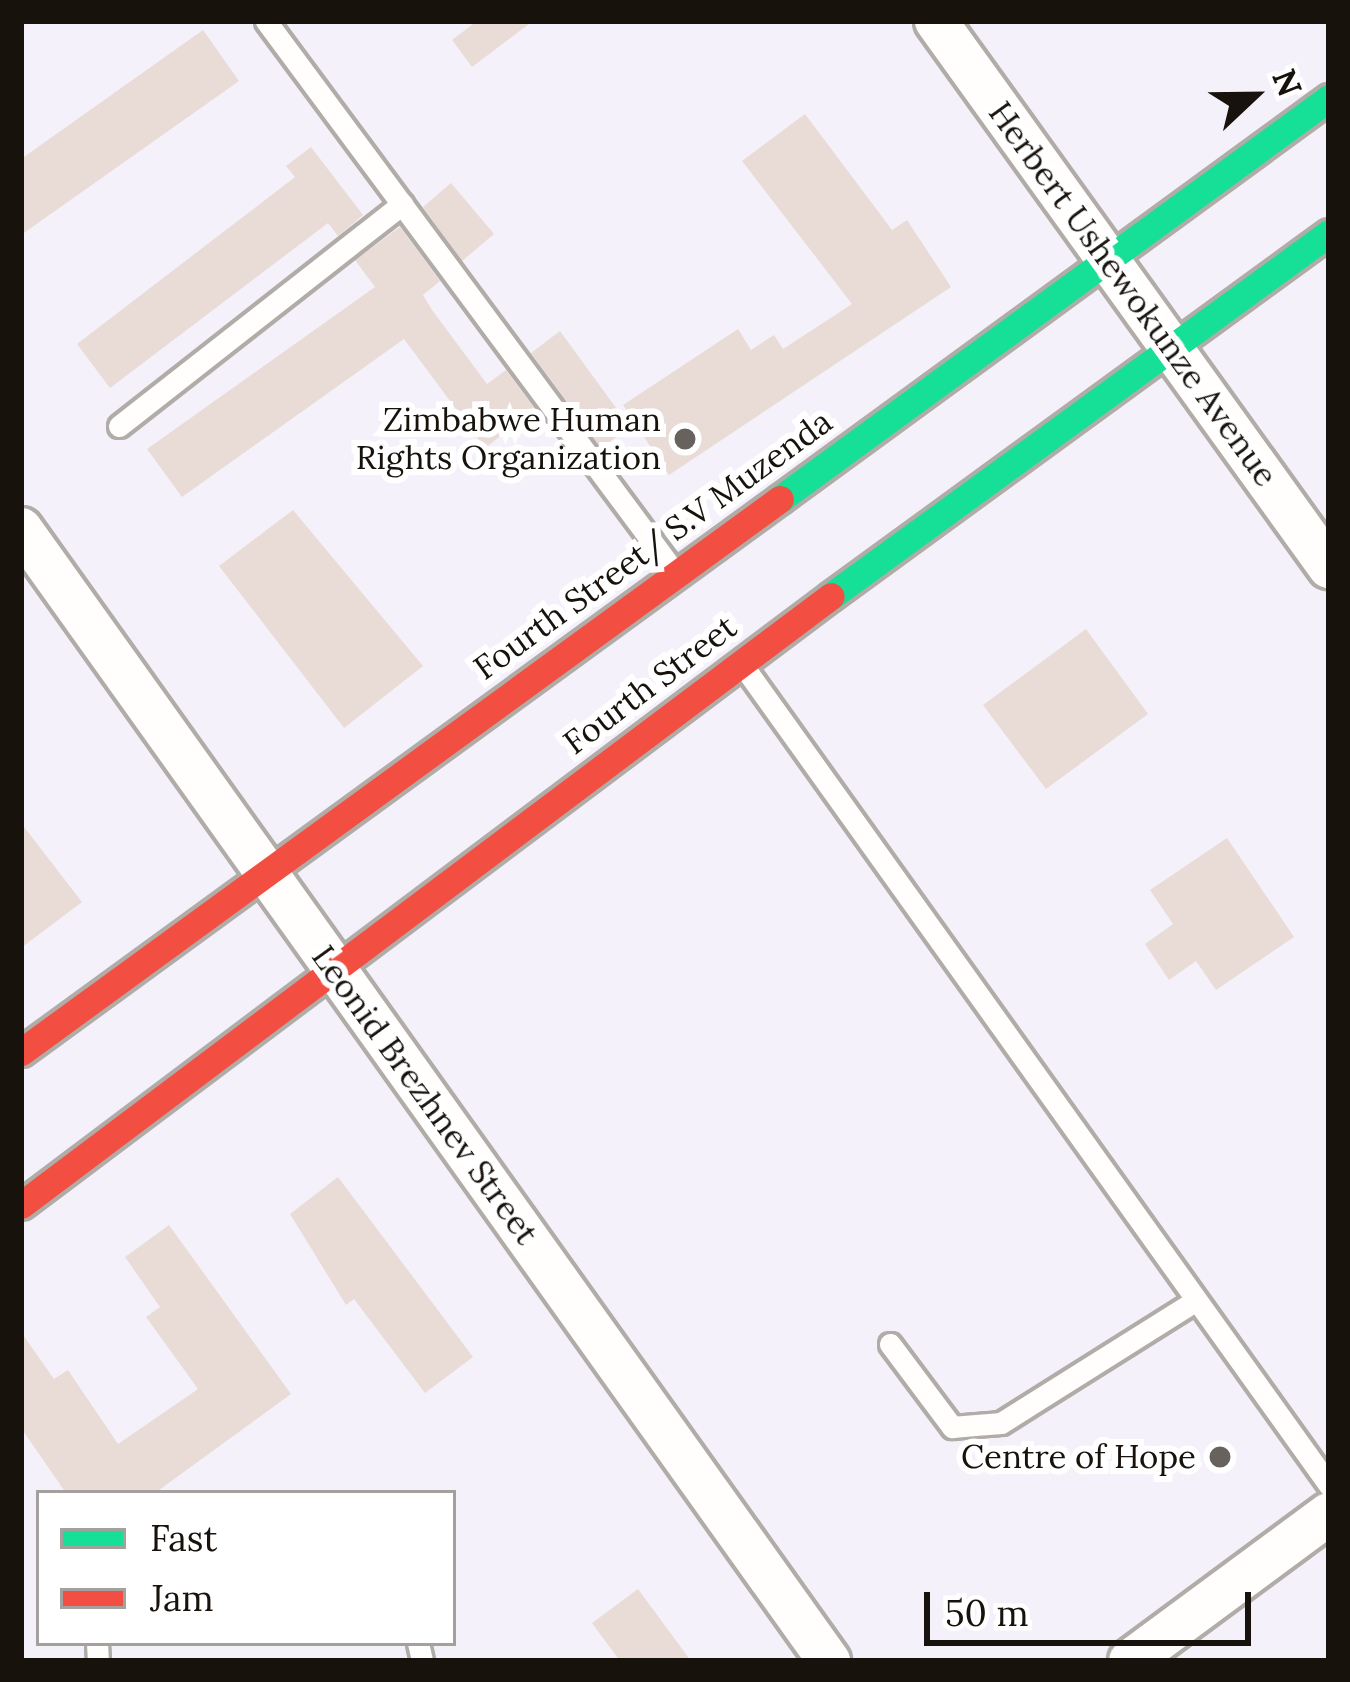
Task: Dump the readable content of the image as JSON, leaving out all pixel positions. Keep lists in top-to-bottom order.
{
  "streets": {
    "main road": ["Fourth Street/ S.V Muzenda", "Fourth Street"],
    "street": ["Herbert Ushewokunze Avenue", "Leonid Brezhnev Street"]
  },
  "crossings": [
    ["Herbert Ushewokunze Avenue", "Fourth Street/ S.V Muzenda"],
    ["Herbert Ushewokunze Avenue", "Fourth Street"],
    ["Fourth Street/ S.V Muzenda", "Leonid Brezhnev Street"],
    ["Fourth Street", "Leonid Brezhnev Street"]
  ],
  "places": ["Zimbabwe Human Rights Organization", "Centre of Hope"],
  "legend": ["Fast", "Jam"],
  "scale_bar": "50 m",
  "north": "right"
}
